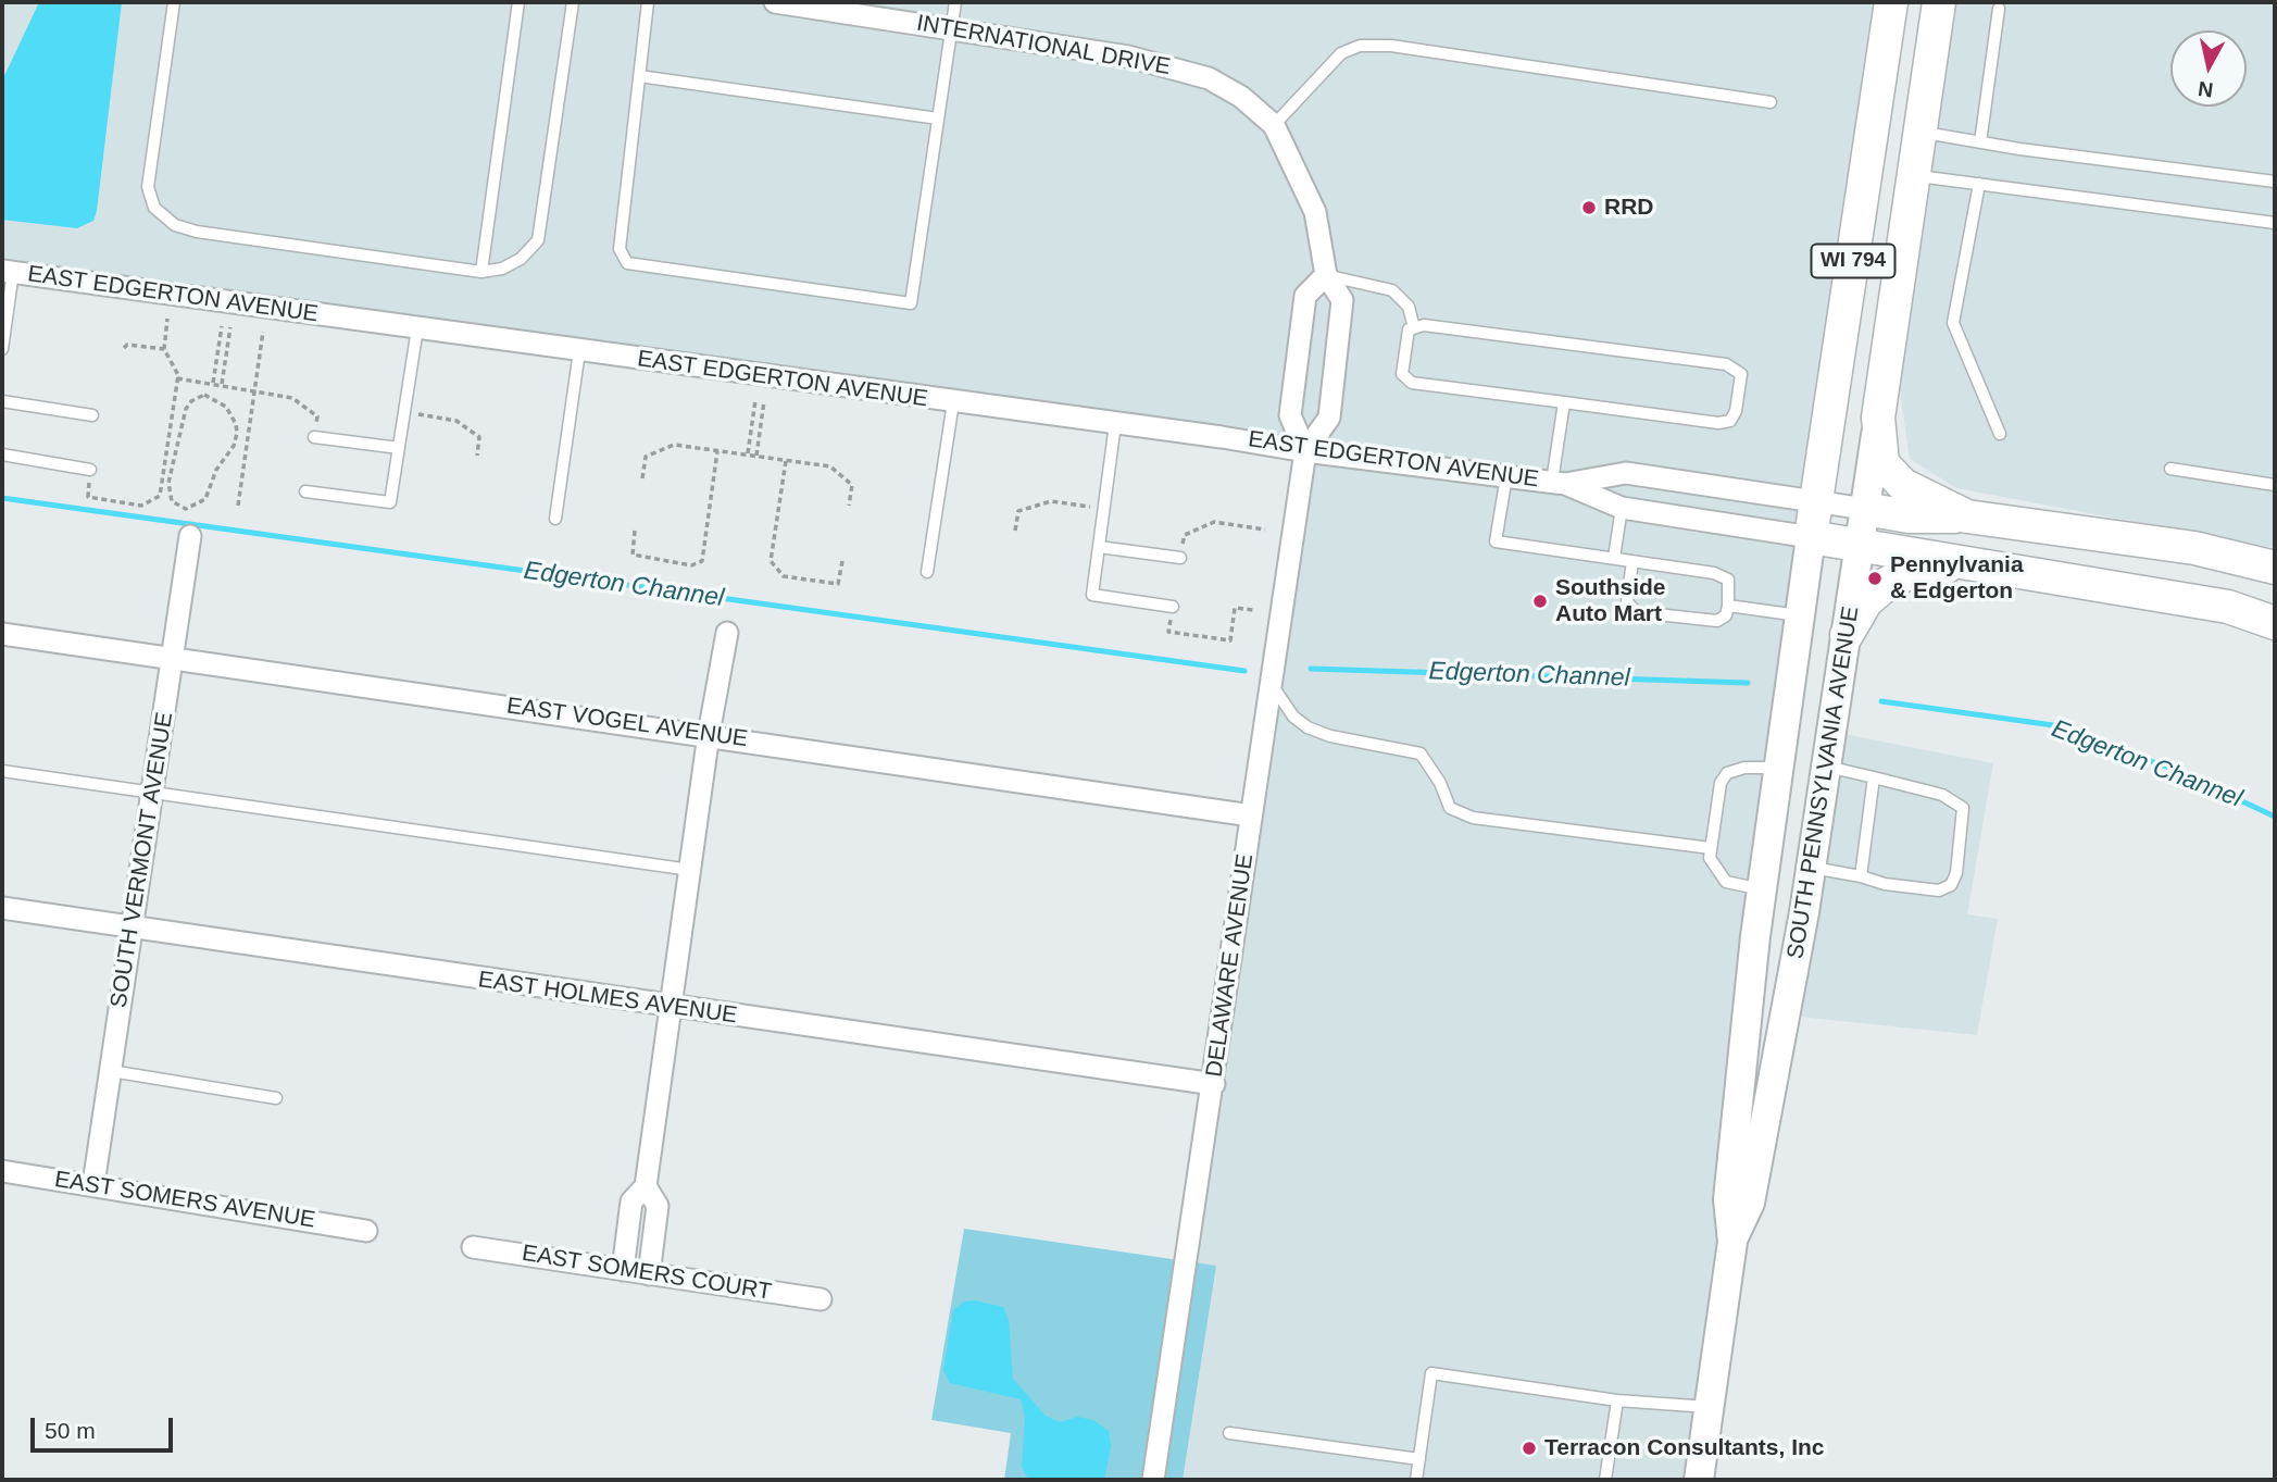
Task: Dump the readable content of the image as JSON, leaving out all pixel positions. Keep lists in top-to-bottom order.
{
  "streets": {
    "main road": ["WI 794", "SOUTH PENNSYLVANIA AVENUE"],
    "street": [
      "INTERNATIONAL DRIVE",
      "EAST EDGERTON AVENUE",
      "EAST VOGEL AVENUE",
      "SOUTH VERMONT AVENUE",
      "DELAWARE AVENUE",
      "EAST HOLMES AVENUE",
      "EAST SOMERS AVENUE",
      "EAST SOMERS COURT"
    ]
  },
  "crossings": [
    ["INTERNATIONAL DRIVE", "EAST EDGERTON AVENUE"],
    ["INTERNATIONAL DRIVE", "DELAWARE AVENUE"],
    ["WI 794", "SOUTH PENNSYLVANIA AVENUE"],
    ["EAST EDGERTON AVENUE", "SOUTH PENNSYLVANIA AVENUE"],
    ["EAST EDGERTON AVENUE", "DELAWARE AVENUE"],
    ["EAST VOGEL AVENUE", "SOUTH VERMONT AVENUE"],
    ["EAST VOGEL AVENUE", "DELAWARE AVENUE"],
    ["SOUTH VERMONT AVENUE", "EAST HOLMES AVENUE"],
    ["SOUTH VERMONT AVENUE", "EAST SOMERS AVENUE"],
    ["DELAWARE AVENUE", "EAST HOLMES AVENUE"]
  ],
  "water": ["Edgerton Channel"],
  "places": [
    "RRD",
    "Pennylvania & Edgerton",
    "Southside Auto Mart",
    "Terracon Consultants, Inc"
  ],
  "scale_bar": "50 m",
  "north": "bottom"
}
